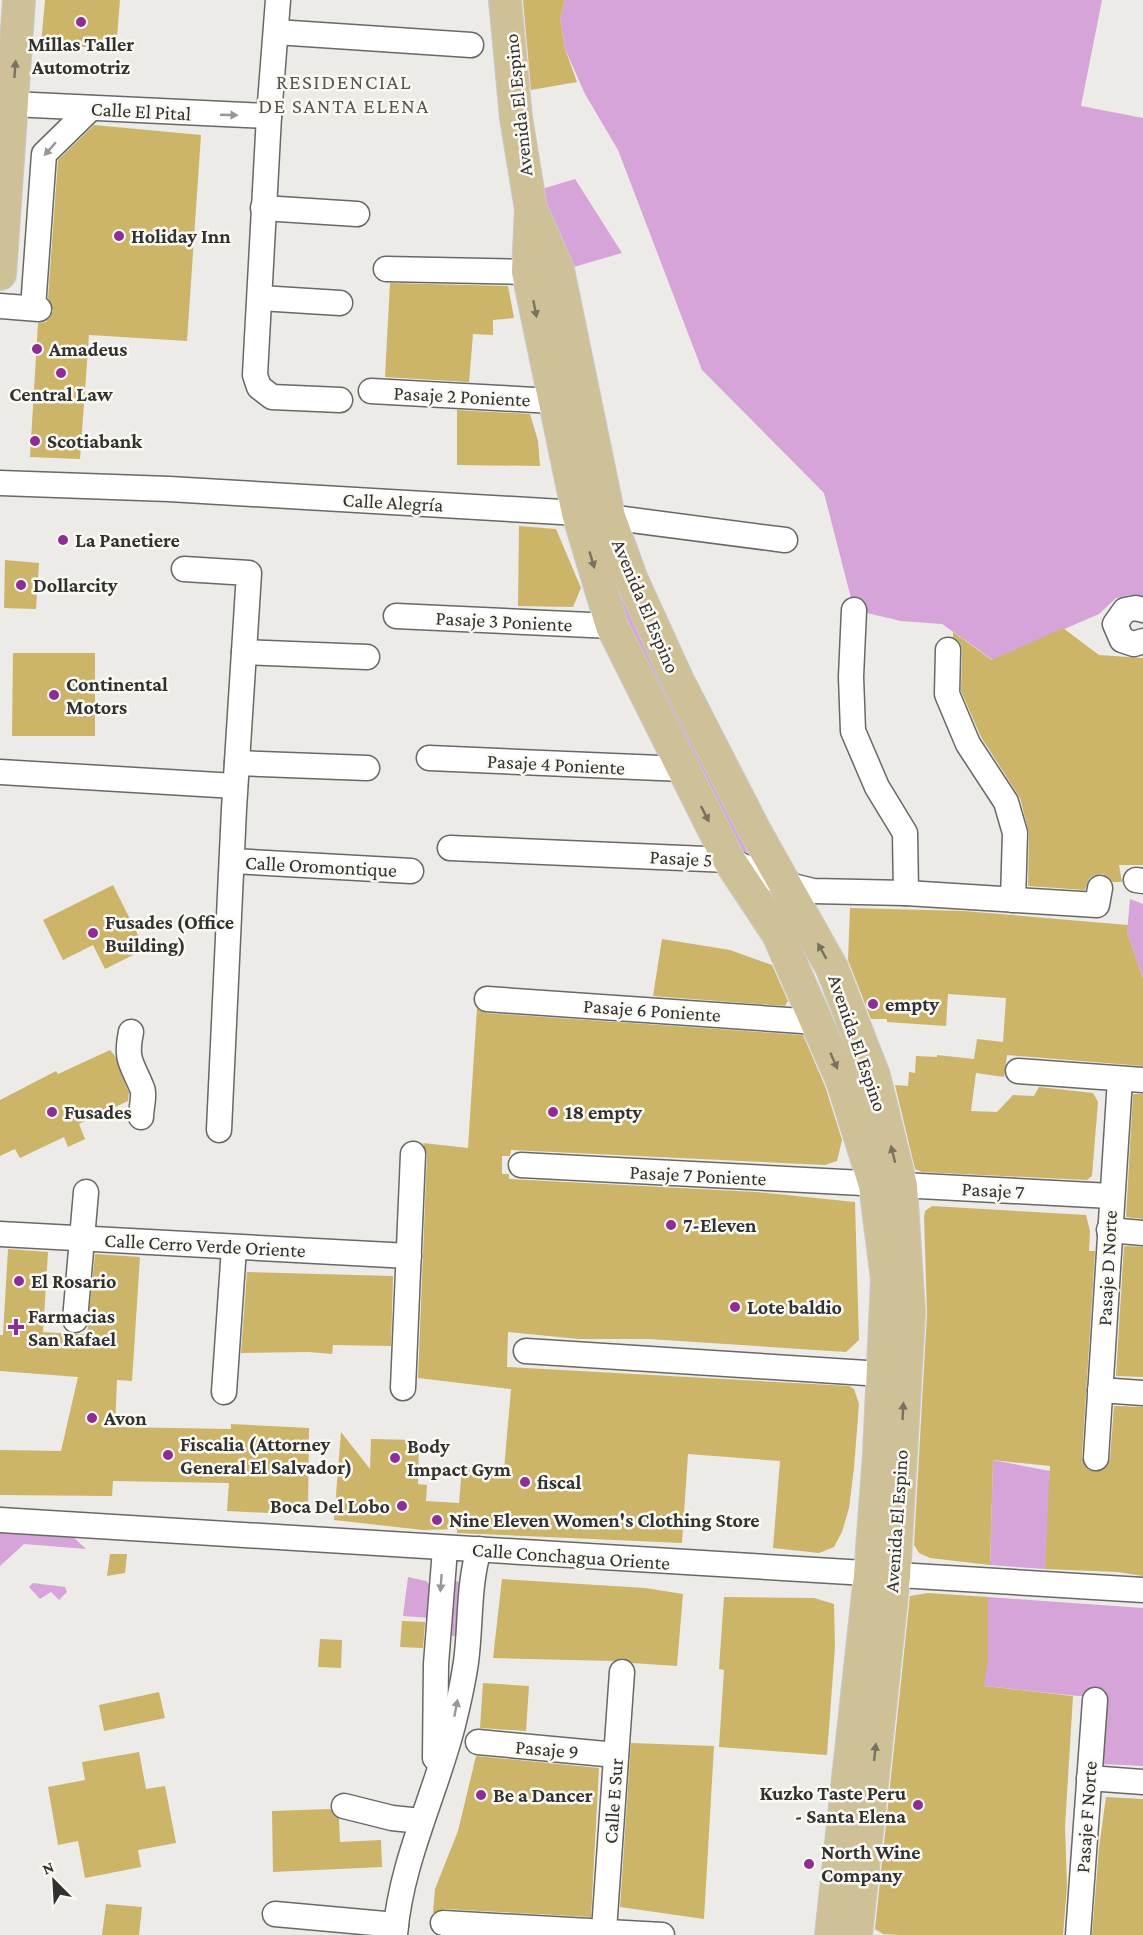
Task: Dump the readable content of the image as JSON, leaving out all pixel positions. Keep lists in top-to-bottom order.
{
  "streets": {
    "main road": ["Avenida El Espino"],
    "street": [
      "Calle El Pital",
      "Pasaje 2 Poniente",
      "Calle Alegría",
      "Pasaje 3 Poniente",
      "Pasaje 4 Poniente",
      "Pasaje 5",
      "Calle Oromontique",
      "Pasaje 6 Poniente",
      "Pasaje 7 Poniente",
      "Pasaje 7",
      "Calle Cerro Verde Oriente",
      "Pasaje D Norte",
      "Calle Conchagua Oriente",
      "Pasaje 9",
      "Calle E Sur",
      "Pasaje F Norte"
    ]
  },
  "crossings": [
    ["Avenida El Espino", "Pasaje 2 Poniente"],
    ["Avenida El Espino", "Calle Alegría"],
    ["Avenida El Espino", "Pasaje 3 Poniente"],
    ["Avenida El Espino", "Pasaje 4 Poniente"],
    ["Avenida El Espino", "Pasaje 5"],
    ["Avenida El Espino", "Pasaje 6 Poniente"],
    ["Avenida El Espino", "Pasaje 7 Poniente"],
    ["Avenida El Espino", "Pasaje 7"],
    ["Avenida El Espino", "Calle Conchagua Oriente"],
    ["Pasaje 7 Poniente", "Pasaje 7"],
    ["Pasaje 7", "Pasaje D Norte"],
    ["Pasaje 9", "Calle E Sur"]
  ],
  "one_way": ["Calle El Pital"],
  "districts": ["RESIDENCIAL DE SANTA ELENA"],
  "places": {
    "other": [
      "Millas Taller Automotriz",
      "Holiday Inn",
      "Amadeus",
      "Central Law",
      "Scotiabank",
      "La Panetiere",
      "Dollarcity",
      "Continental Motors",
      "Fusades (Office Building)",
      "empty",
      "Fusades",
      "18 empty",
      "7-Eleven",
      "El Rosario",
      "Lote baldio",
      "Avon",
      "Fiscalia (Attorney General El Salvador)",
      "Body Impact Gym",
      "fiscal",
      "Boca Del Lobo",
      "Nine Eleven Women's Clothing Store",
      "Be a Dancer",
      "Kuzko Taste Peru - Santa Elena",
      "North Wine Company"
    ],
    "health": ["Farmacias San Rafael"]
  },
  "north": "top left"
}
